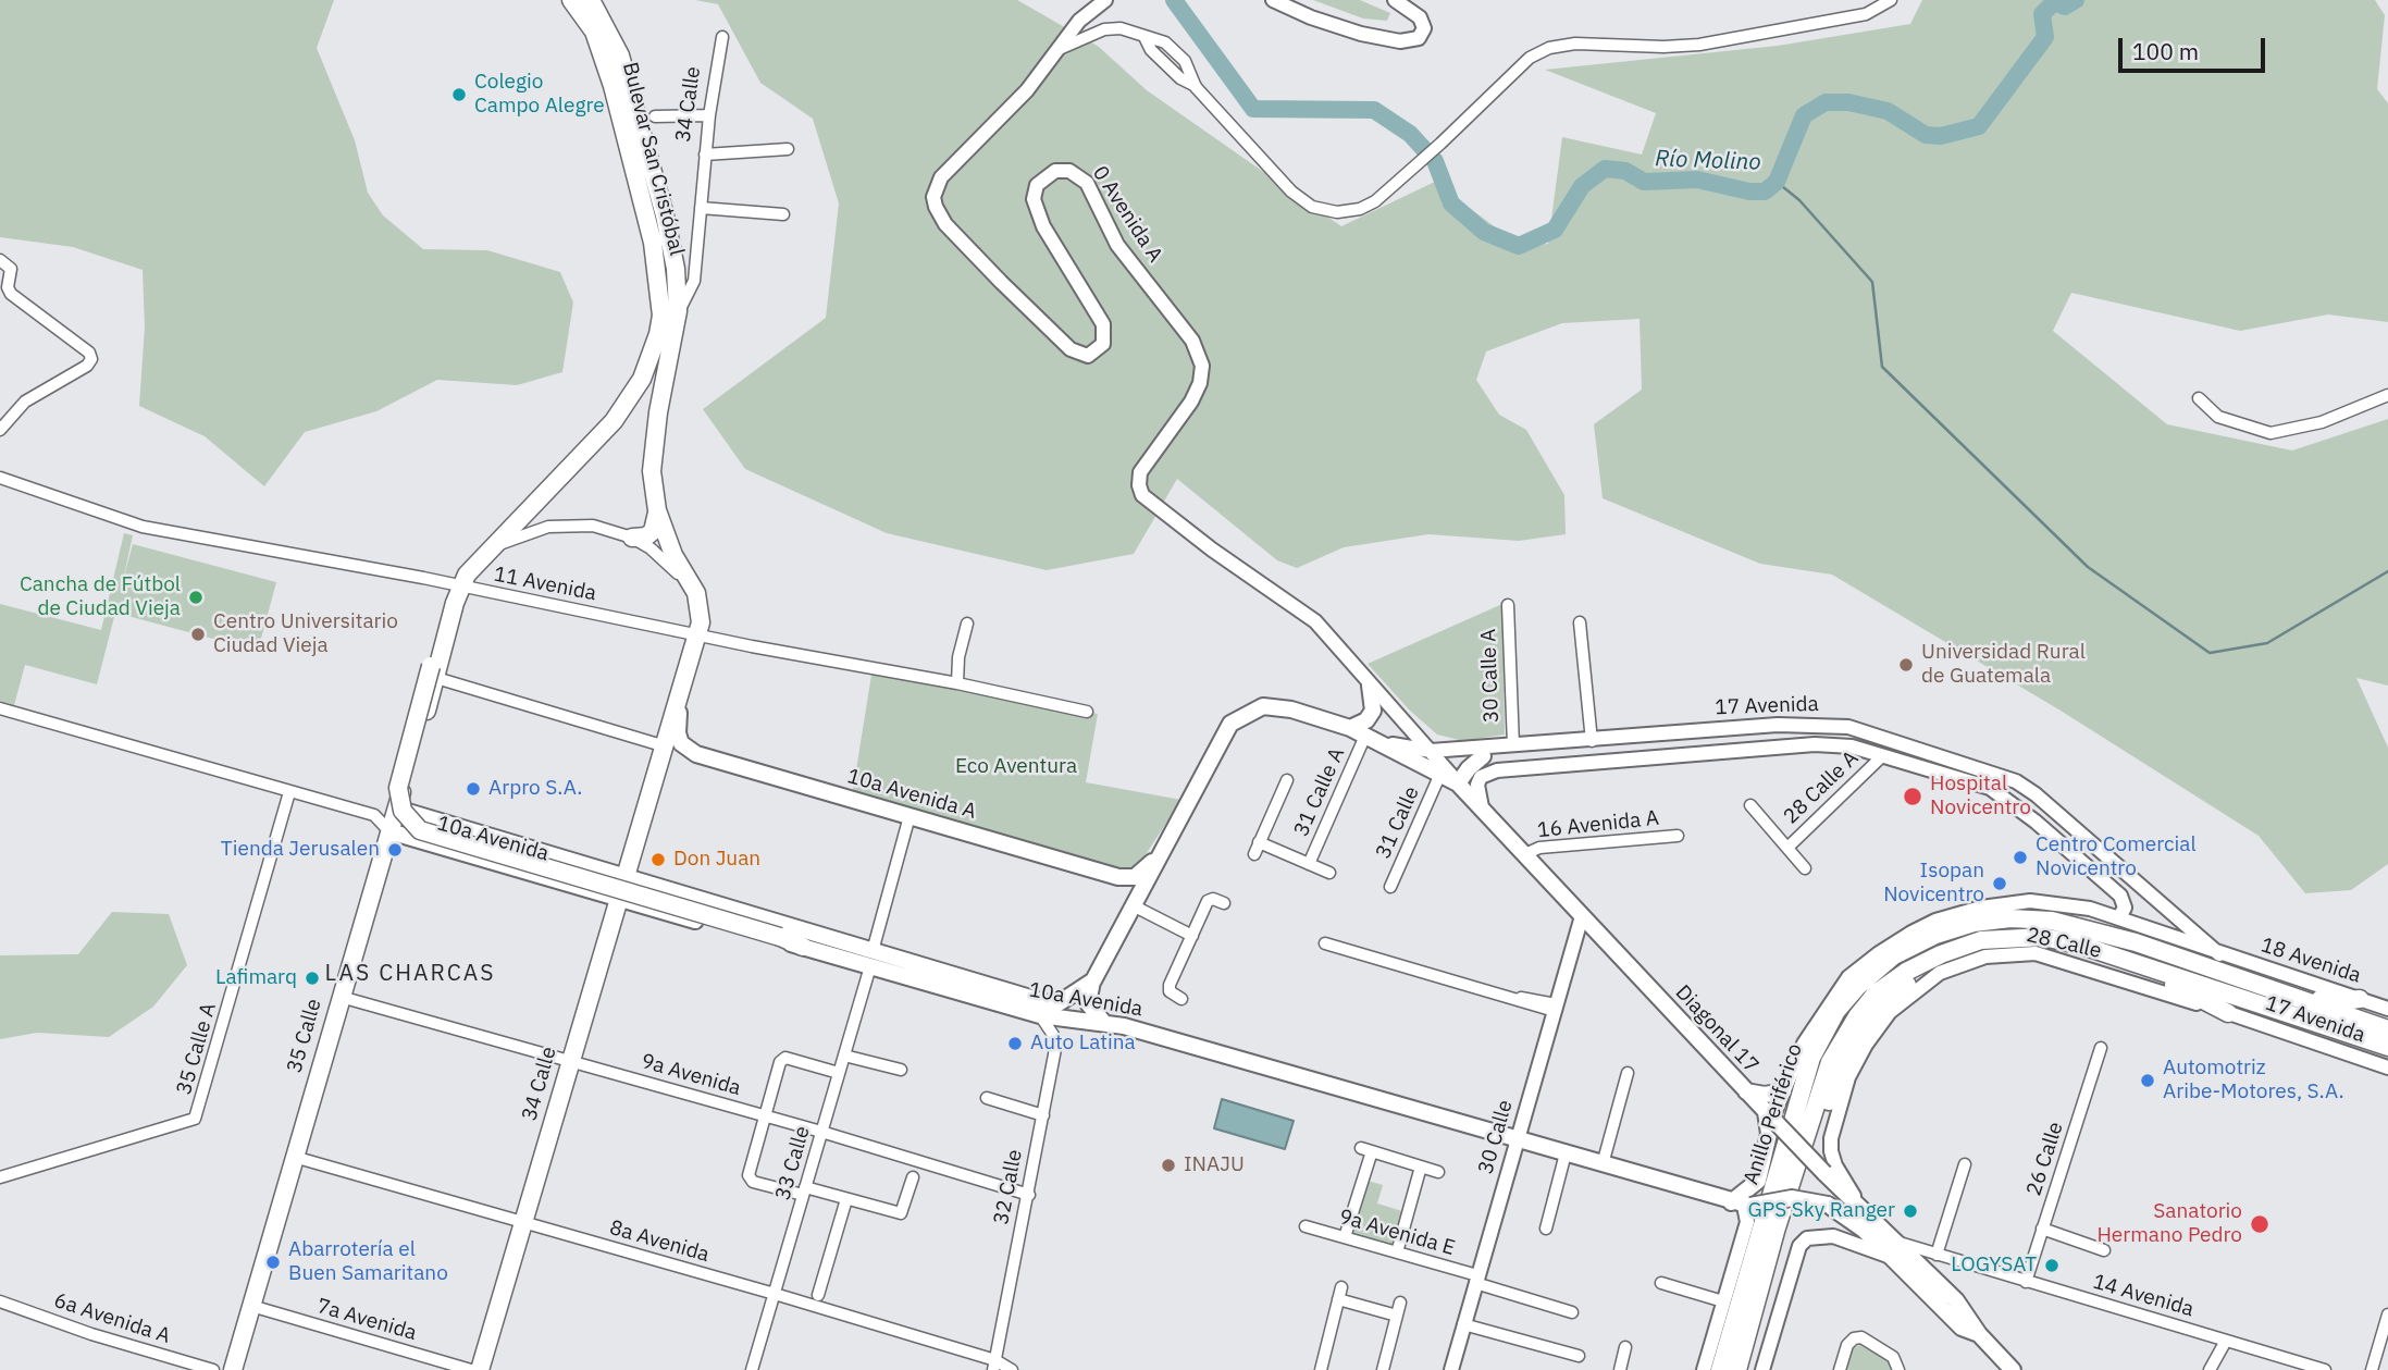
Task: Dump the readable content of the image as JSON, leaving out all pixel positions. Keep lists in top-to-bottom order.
{
  "streets": {
    "main road": [
      "34 Calle",
      "Bulevar San Cristóbal",
      "17 Avenida",
      "10a Avenida A",
      "10a Avenida",
      "Diagonal 17",
      "35 Calle",
      "Anillo Periférico"
    ],
    "street": [
      "0 Avenida A",
      "11 Avenida",
      "30 Calle A",
      "28 Calle A",
      "31 Calle A",
      "31 Calle",
      "16 Avenida A",
      "28 Calle",
      "18 Avenida",
      "35 Calle A",
      "9a Avenida",
      "30 Calle",
      "26 Calle",
      "33 Calle",
      "32 Calle",
      "9a Avenida E",
      "8a Avenida",
      "14 Avenida",
      "6a Avenida A",
      "7a Avenida"
    ]
  },
  "crossings": [
    ["34 Calle", "Bulevar San Cristóbal"],
    ["34 Calle", "11 Avenida"],
    ["34 Calle", "10a Avenida A"],
    ["34 Calle", "10a Avenida"],
    ["34 Calle", "9a Avenida"],
    ["34 Calle", "8a Avenida"],
    ["Bulevar San Cristóbal", "11 Avenida"],
    ["0 Avenida A", "17 Avenida"],
    ["0 Avenida A", "Diagonal 17"],
    ["30 Calle A", "17 Avenida"],
    ["17 Avenida", "28 Calle A"],
    ["17 Avenida", "31 Calle A"],
    ["17 Avenida", "10a Avenida A"],
    ["17 Avenida", "28 Calle"],
    ["17 Avenida", "18 Avenida"],
    ["17 Avenida", "Diagonal 17"],
    ["17 Avenida", "Anillo Periférico"],
    ["31 Calle A", "Diagonal 17"],
    ["10a Avenida A", "33 Calle"],
    ["31 Calle", "Diagonal 17"],
    ["16 Avenida A", "Diagonal 17"],
    ["10a Avenida", "Diagonal 17"],
    ["10a Avenida", "35 Calle"],
    ["10a Avenida", "30 Calle"],
    ["10a Avenida", "33 Calle"],
    ["10a Avenida", "32 Calle"],
    ["28 Calle", "Diagonal 17"],
    ["18 Avenida", "Anillo Periférico"],
    ["Diagonal 17", "Anillo Periférico"],
    ["Diagonal 17", "30 Calle"],
    ["Diagonal 17", "14 Avenida"],
    ["35 Calle", "9a Avenida"],
    ["35 Calle", "8a Avenida"],
    ["35 Calle", "7a Avenida"],
    ["9a Avenida", "33 Calle"],
    ["9a Avenida", "32 Calle"],
    ["30 Calle", "9a Avenida E"],
    ["26 Calle", "14 Avenida"],
    ["33 Calle", "8a Avenida"],
    ["32 Calle", "8a Avenida"]
  ],
  "districts": ["LAS CHARCAS"],
  "water": ["Río Molino"],
  "parks": ["Eco Aventura"],
  "places": [
    "Colegio Campo Alegre",
    "Cancha de Fútbol de Ciudad Vieja",
    "Centro Universitario Ciudad Vieja",
    "Universidad Rural de Guatemala",
    "Arpro S.A.",
    "Hospital Novicentro",
    "Tienda Jerusalen",
    "Centro Comercial Novicentro",
    "Don Juan",
    "Isopan Novicentro",
    "Lafimarq",
    "Auto Latina",
    "Automotriz Aribe-Motores, S.A.",
    "INAJU",
    "GPS Sky Ranger",
    "Sanatorio Hermano Pedro",
    "Abarrotería el Buen Samaritano",
    "LOGYSAT"
  ],
  "scale_bar": "100 m"
}
